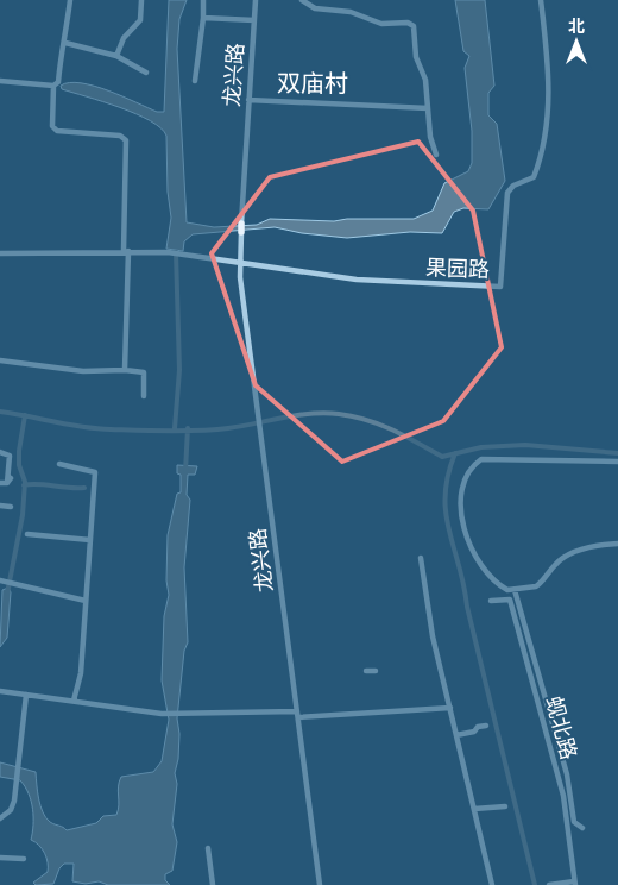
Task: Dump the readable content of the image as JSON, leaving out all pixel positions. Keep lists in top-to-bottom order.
{
  "streets": {
    "street": ["龙兴路", "果园路", "蚬北路"]
  },
  "crossings": [
    ["龙兴路", "果园路"]
  ],
  "districts": ["双庙村"],
  "north": "top"
}
